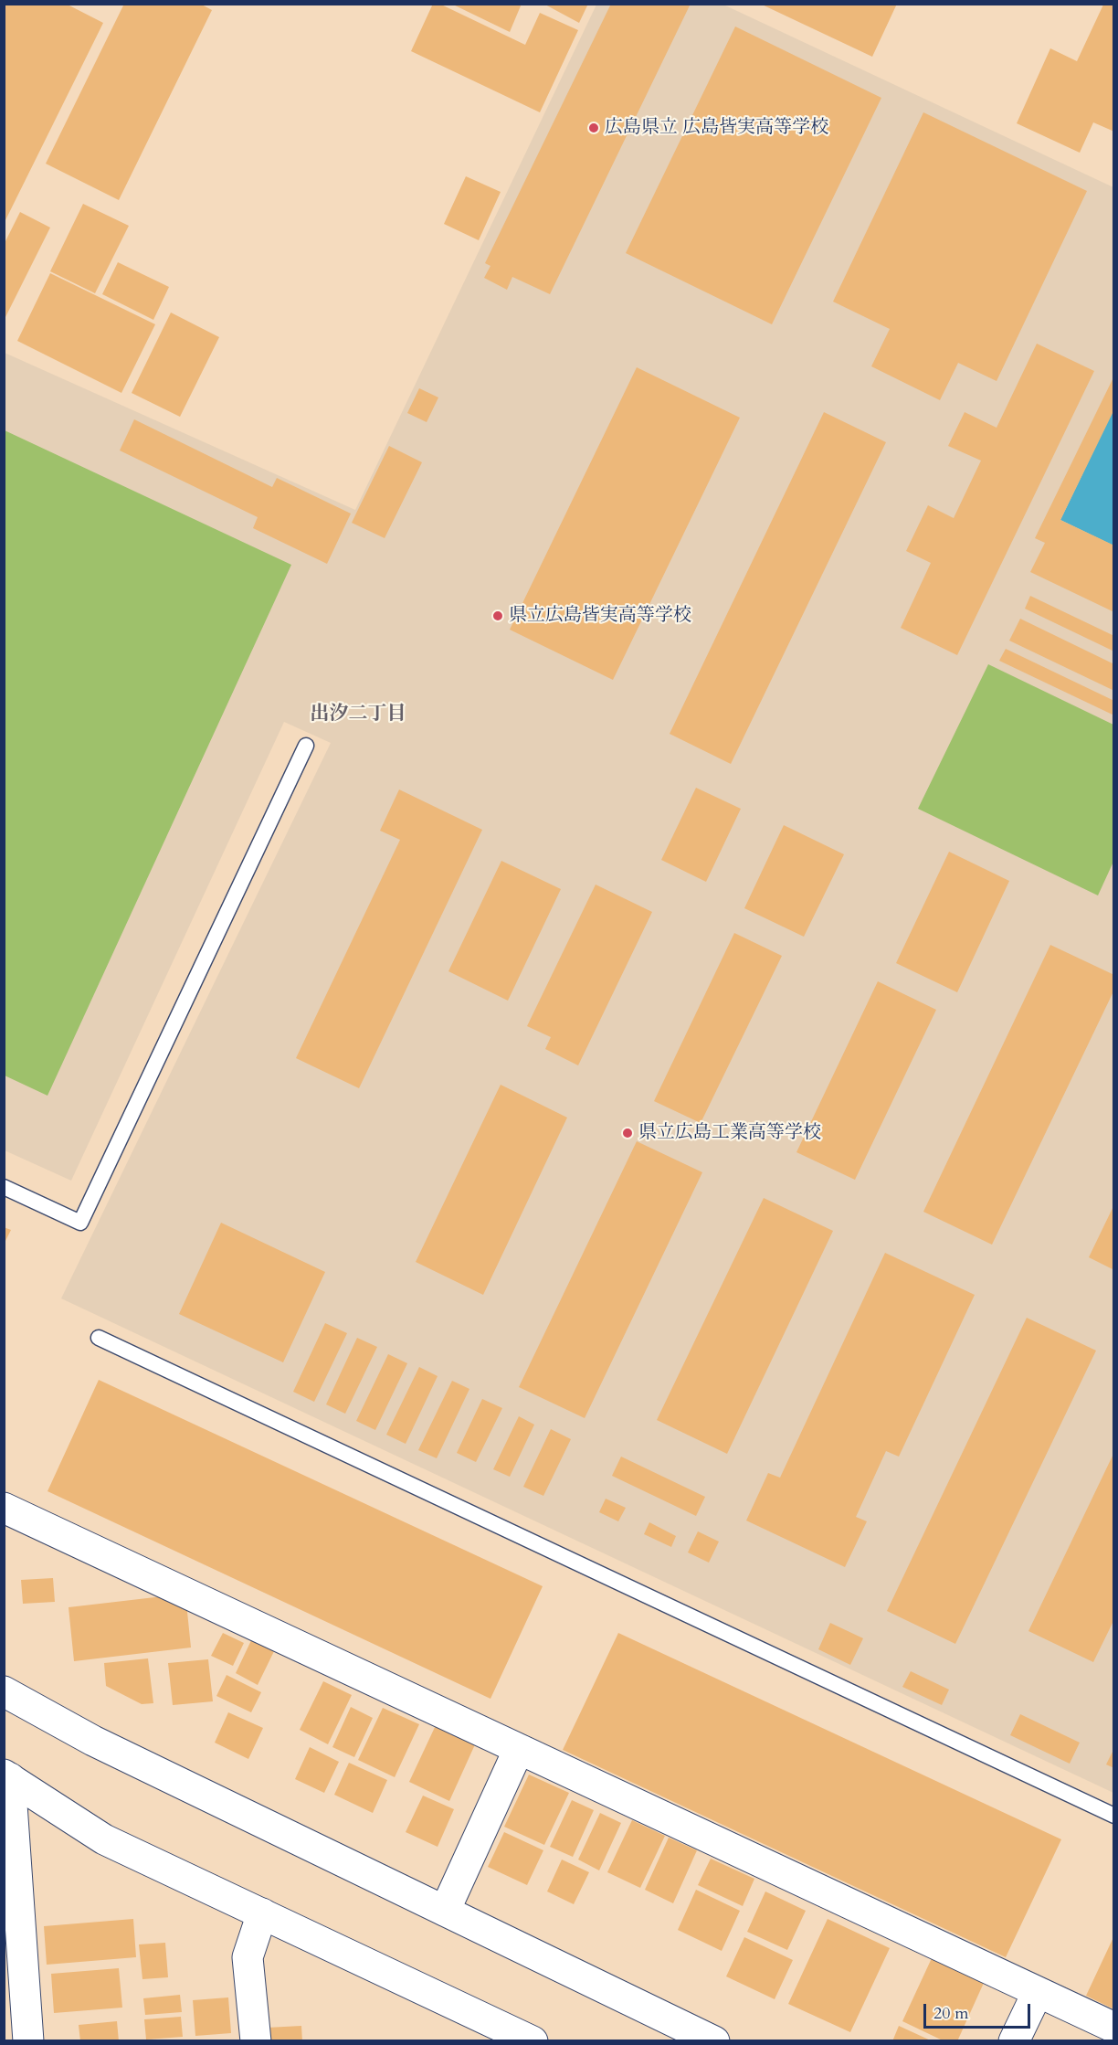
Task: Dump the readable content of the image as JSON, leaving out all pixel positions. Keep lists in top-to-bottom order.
{
  "districts": ["出汐二丁目"],
  "places": ["広島県立 広島皆実高等学校", "県立広島皆実高等学校", "県立広島工業高等学校"],
  "scale_bar": "20 m"
}
